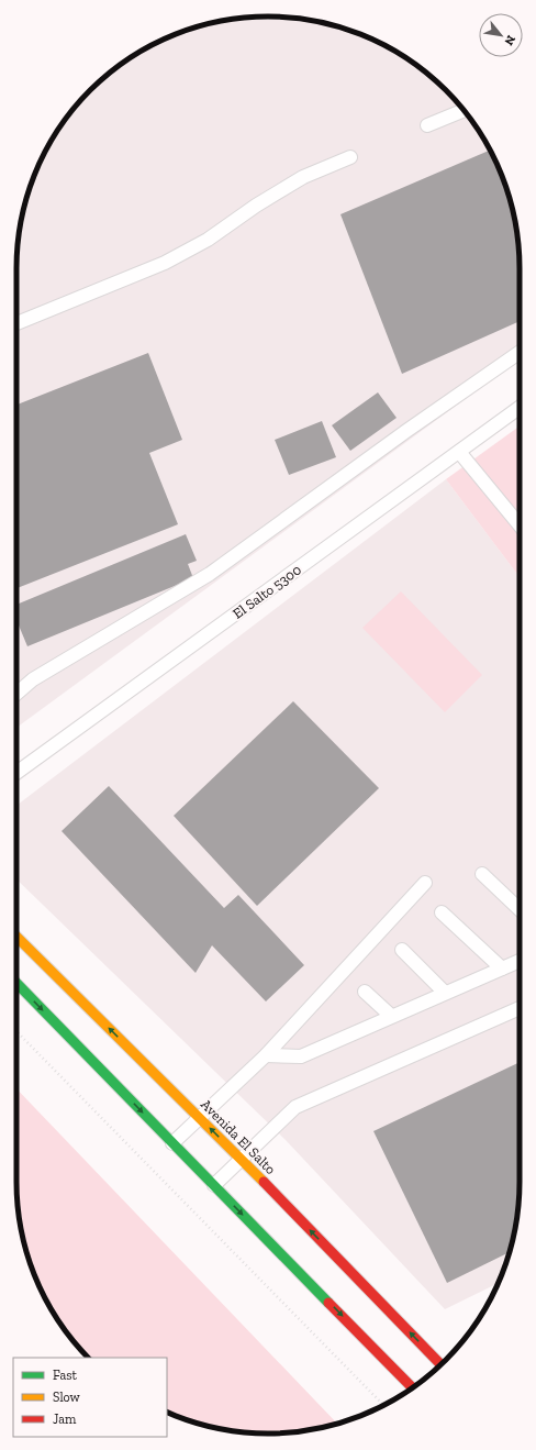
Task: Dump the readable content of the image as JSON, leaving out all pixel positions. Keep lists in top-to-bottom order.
{
  "streets": {
    "main road": ["Avenida El Salto"],
    "lane": ["El Salto 5300"]
  },
  "legend": ["Fast", "Slow", "Jam"],
  "north": "bottom right"
}
